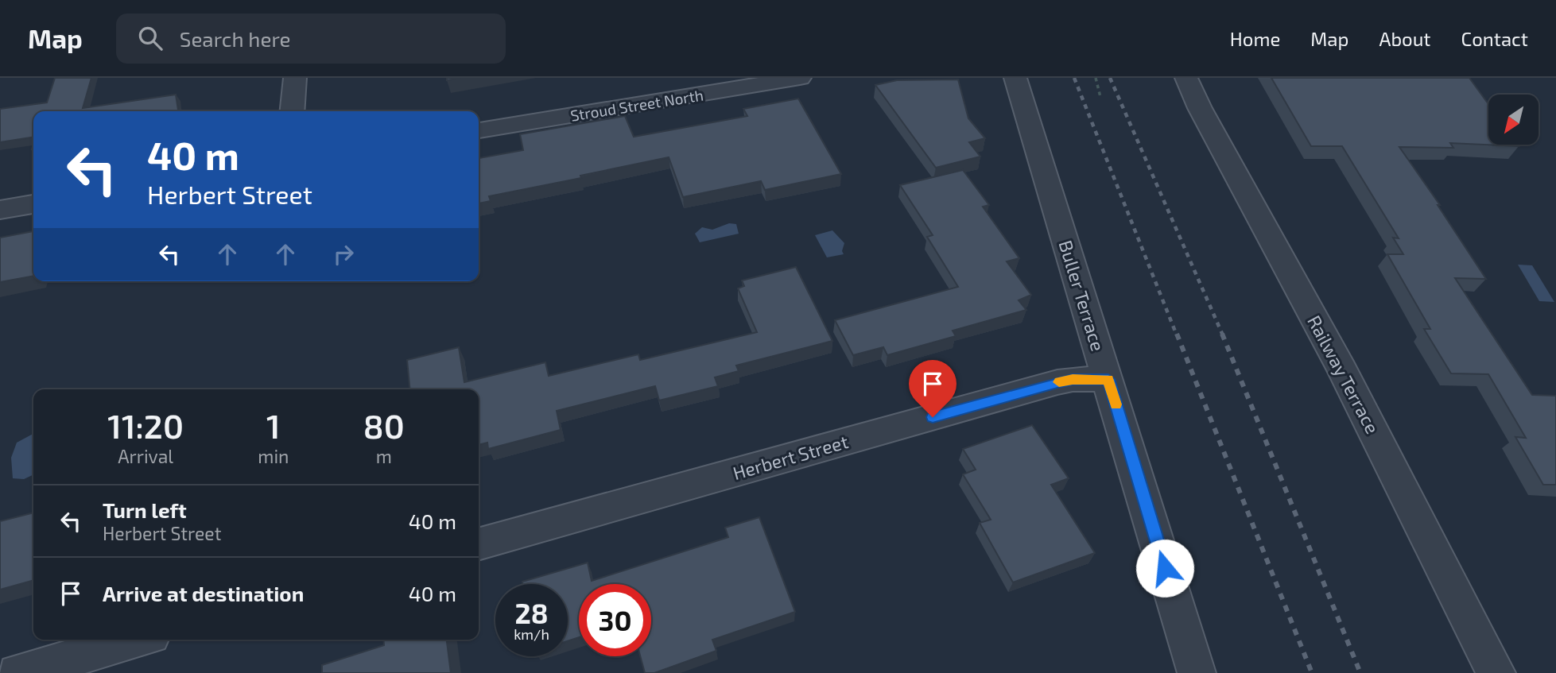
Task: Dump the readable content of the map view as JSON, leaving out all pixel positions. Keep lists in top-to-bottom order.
{
  "streets": {
    "street": [
      "Stroud Street North",
      "Buller Terrace",
      "Railway Terrace",
      "Herbert Street"
    ]
  },
  "crossings": [
    ["Buller Terrace", "Herbert Street"]
  ],
  "north": "bottom left",
  "page": {
    "header": "Map",
    "search": "Search here",
    "nav": [
      "Home",
      "Map",
      "About",
      "Contact"
    ],
    "turn": ["40 m", "Herbert Street"],
    "eta": [
      "11:20",
      "Arrival",
      "1",
      "min",
      "80",
      "m"
    ],
    "list": [
      {
        "name": "Turn left",
        "note": "Herbert Street",
        "value": "40 m"
      },
      {
        "name": "Arrive at destination",
        "value": "40 m"
      }
    ],
    "speed": "28 km/h",
    "limit": "30"
  }
}
